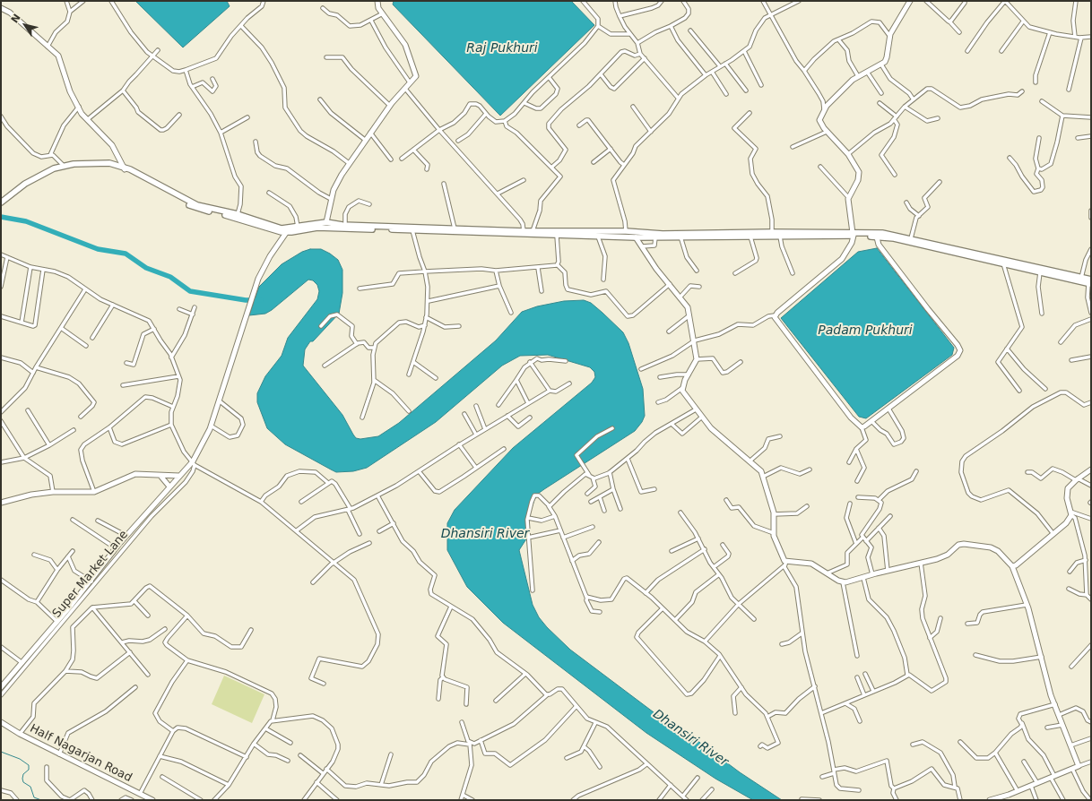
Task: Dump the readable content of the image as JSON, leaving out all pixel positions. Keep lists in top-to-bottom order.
{
  "streets": {
    "street": ["Super Market Lane", "Half Nagarjan Road"]
  },
  "water": ["Raj Pukhuri", "Padam Pukhuri", "Dhansiri River"],
  "north": "top left"
}
